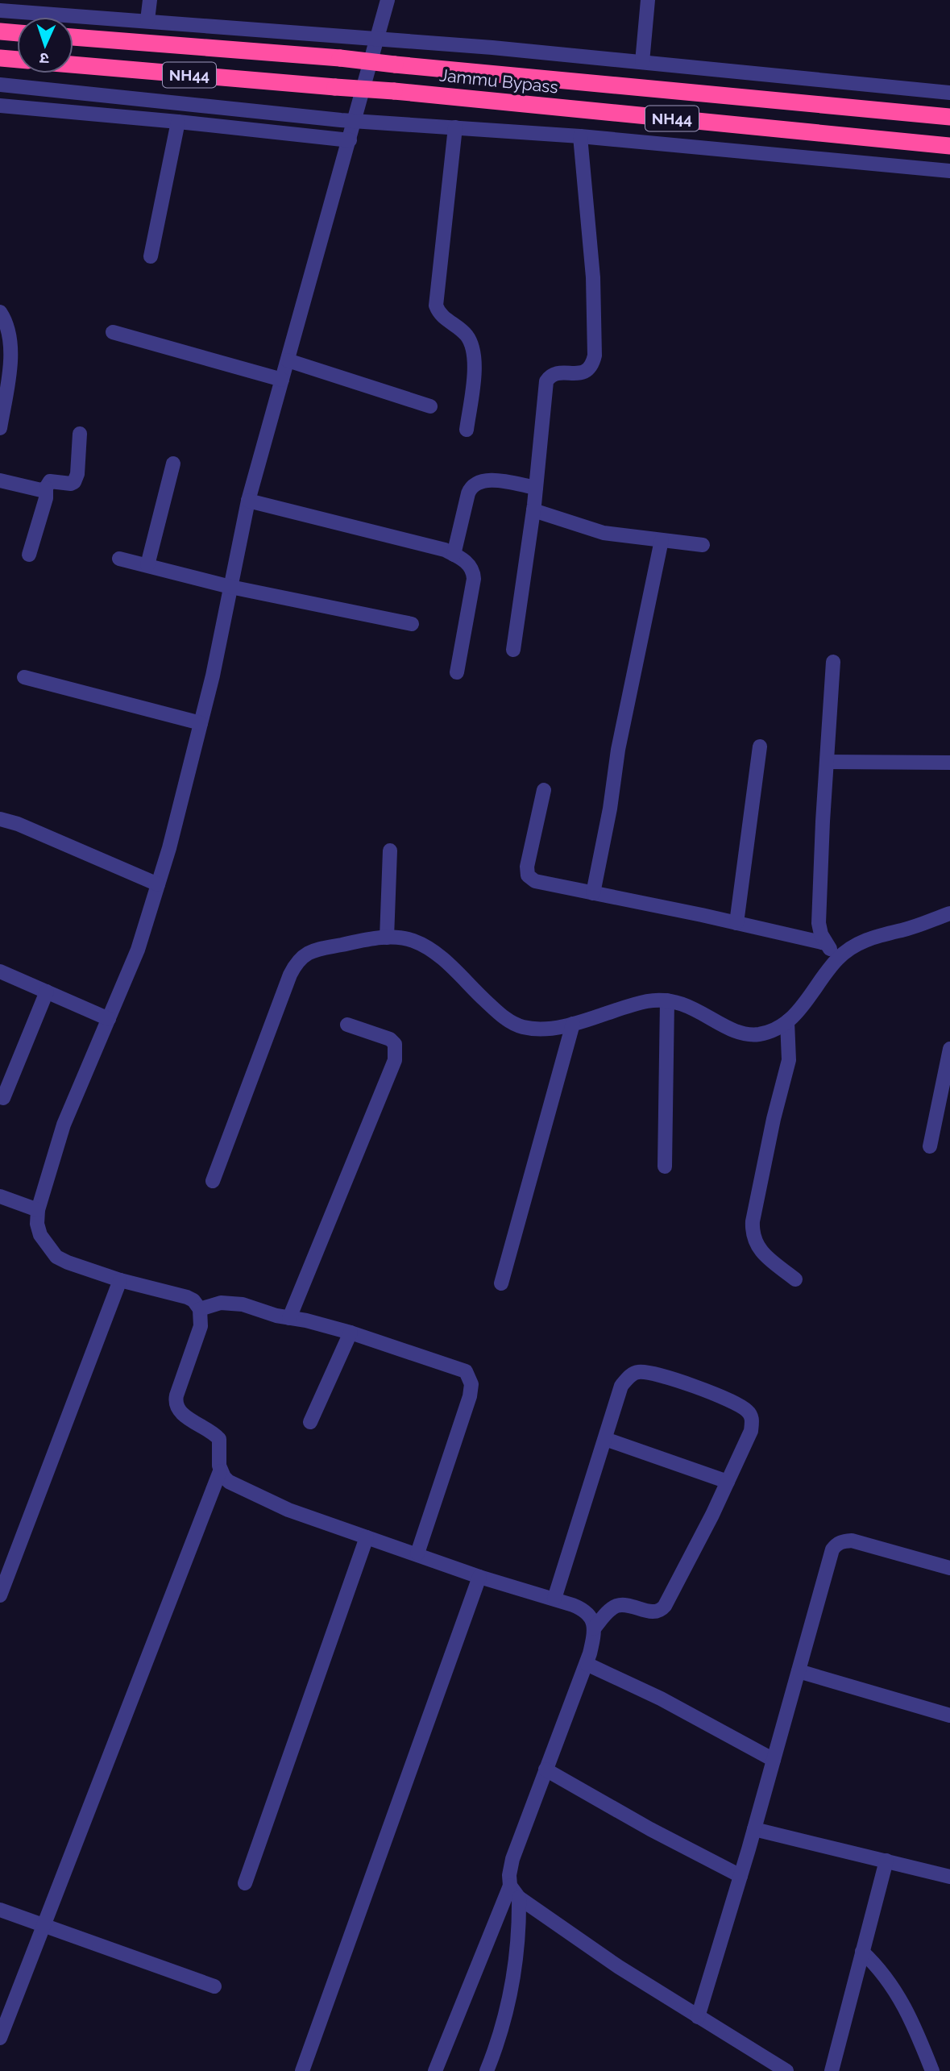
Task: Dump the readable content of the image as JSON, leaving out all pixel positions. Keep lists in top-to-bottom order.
{
  "streets": {
    "highway": ["NH44", "Jammu Bypass"]
  },
  "north": "bottom"
}
